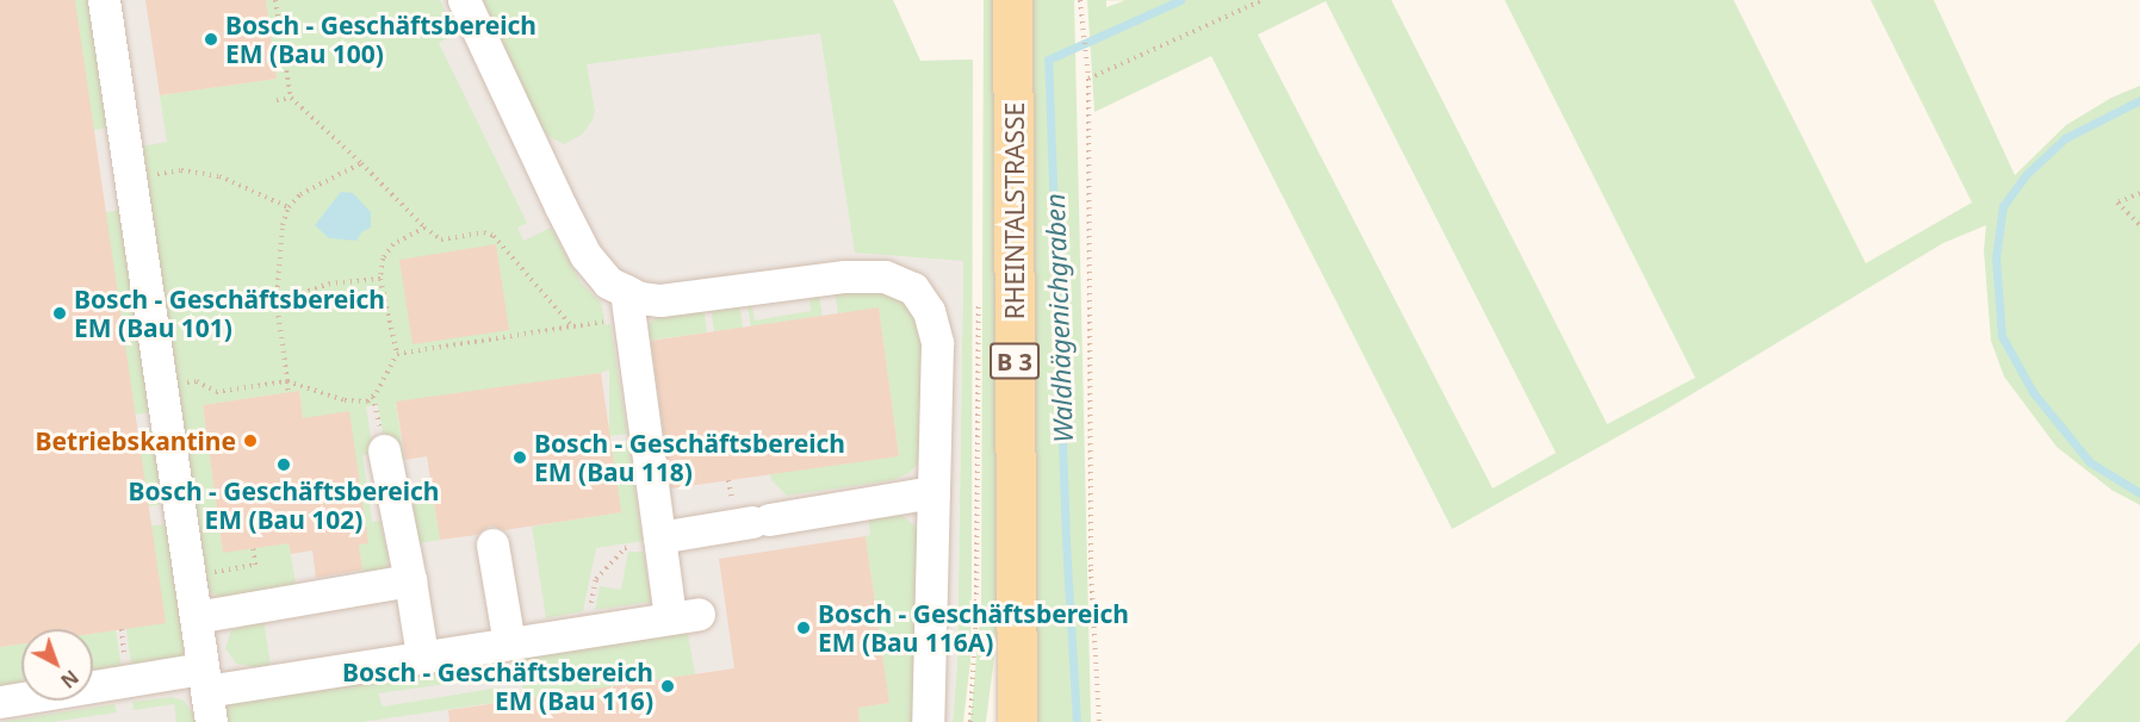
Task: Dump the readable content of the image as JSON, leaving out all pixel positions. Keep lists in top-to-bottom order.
{
  "streets": {
    "main road": ["RHEINTALSTRASSE", "B 3"]
  },
  "water": ["Waldhägenichgraben"],
  "places": [
    "Bosch - Geschäftsbereich EM (Bau 100)",
    "Bosch - Geschäftsbereich EM (Bau 101)",
    "Betriebskantine",
    "Bosch - Geschäftsbereich EM (Bau 118)",
    "Bosch - Geschäftsbereich EM (Bau 102)",
    "Bosch - Geschäftsbereich EM (Bau 116A)",
    "Bosch - Geschäftsbereich EM (Bau 116)"
  ],
  "north": "bottom right"
}
